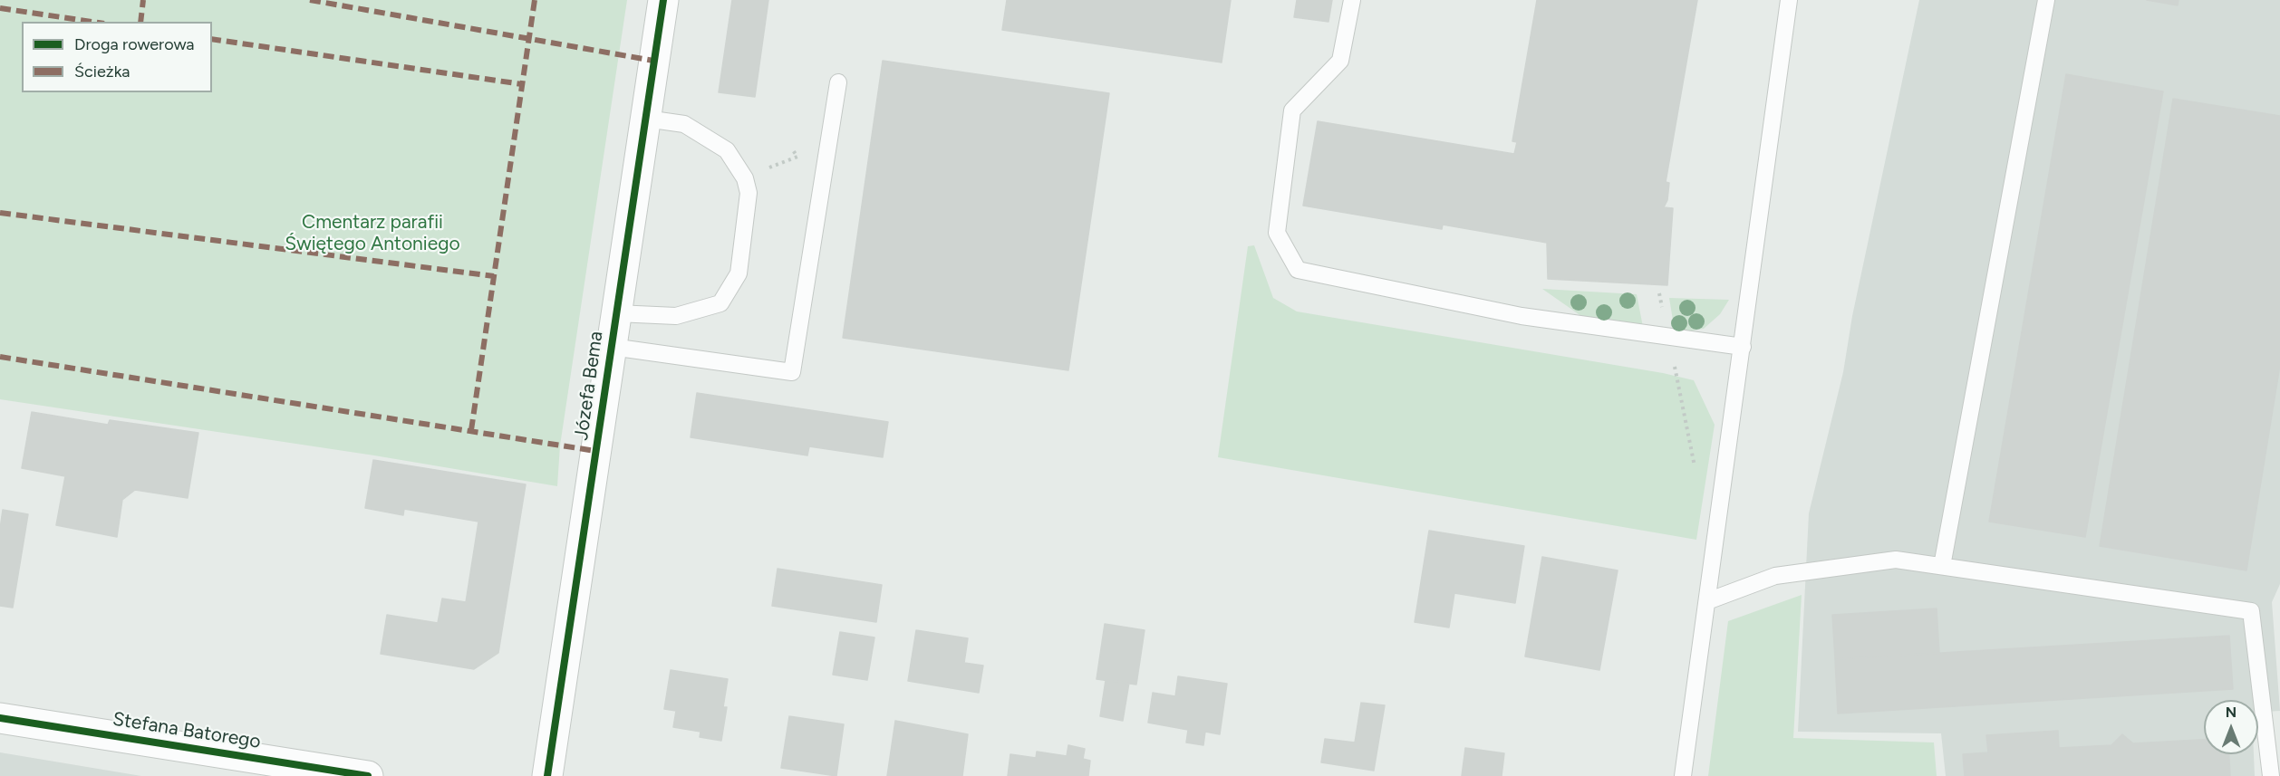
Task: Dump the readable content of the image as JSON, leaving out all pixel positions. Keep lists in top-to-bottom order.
{
  "streets": {
    "street": ["Józefa Bema", "Stefana Batorego"]
  },
  "parks": ["Cmentarz parafii Świętego Antoniego"],
  "legend": ["Droga rowerowa", "Ścieżka"],
  "north": "top"
}
